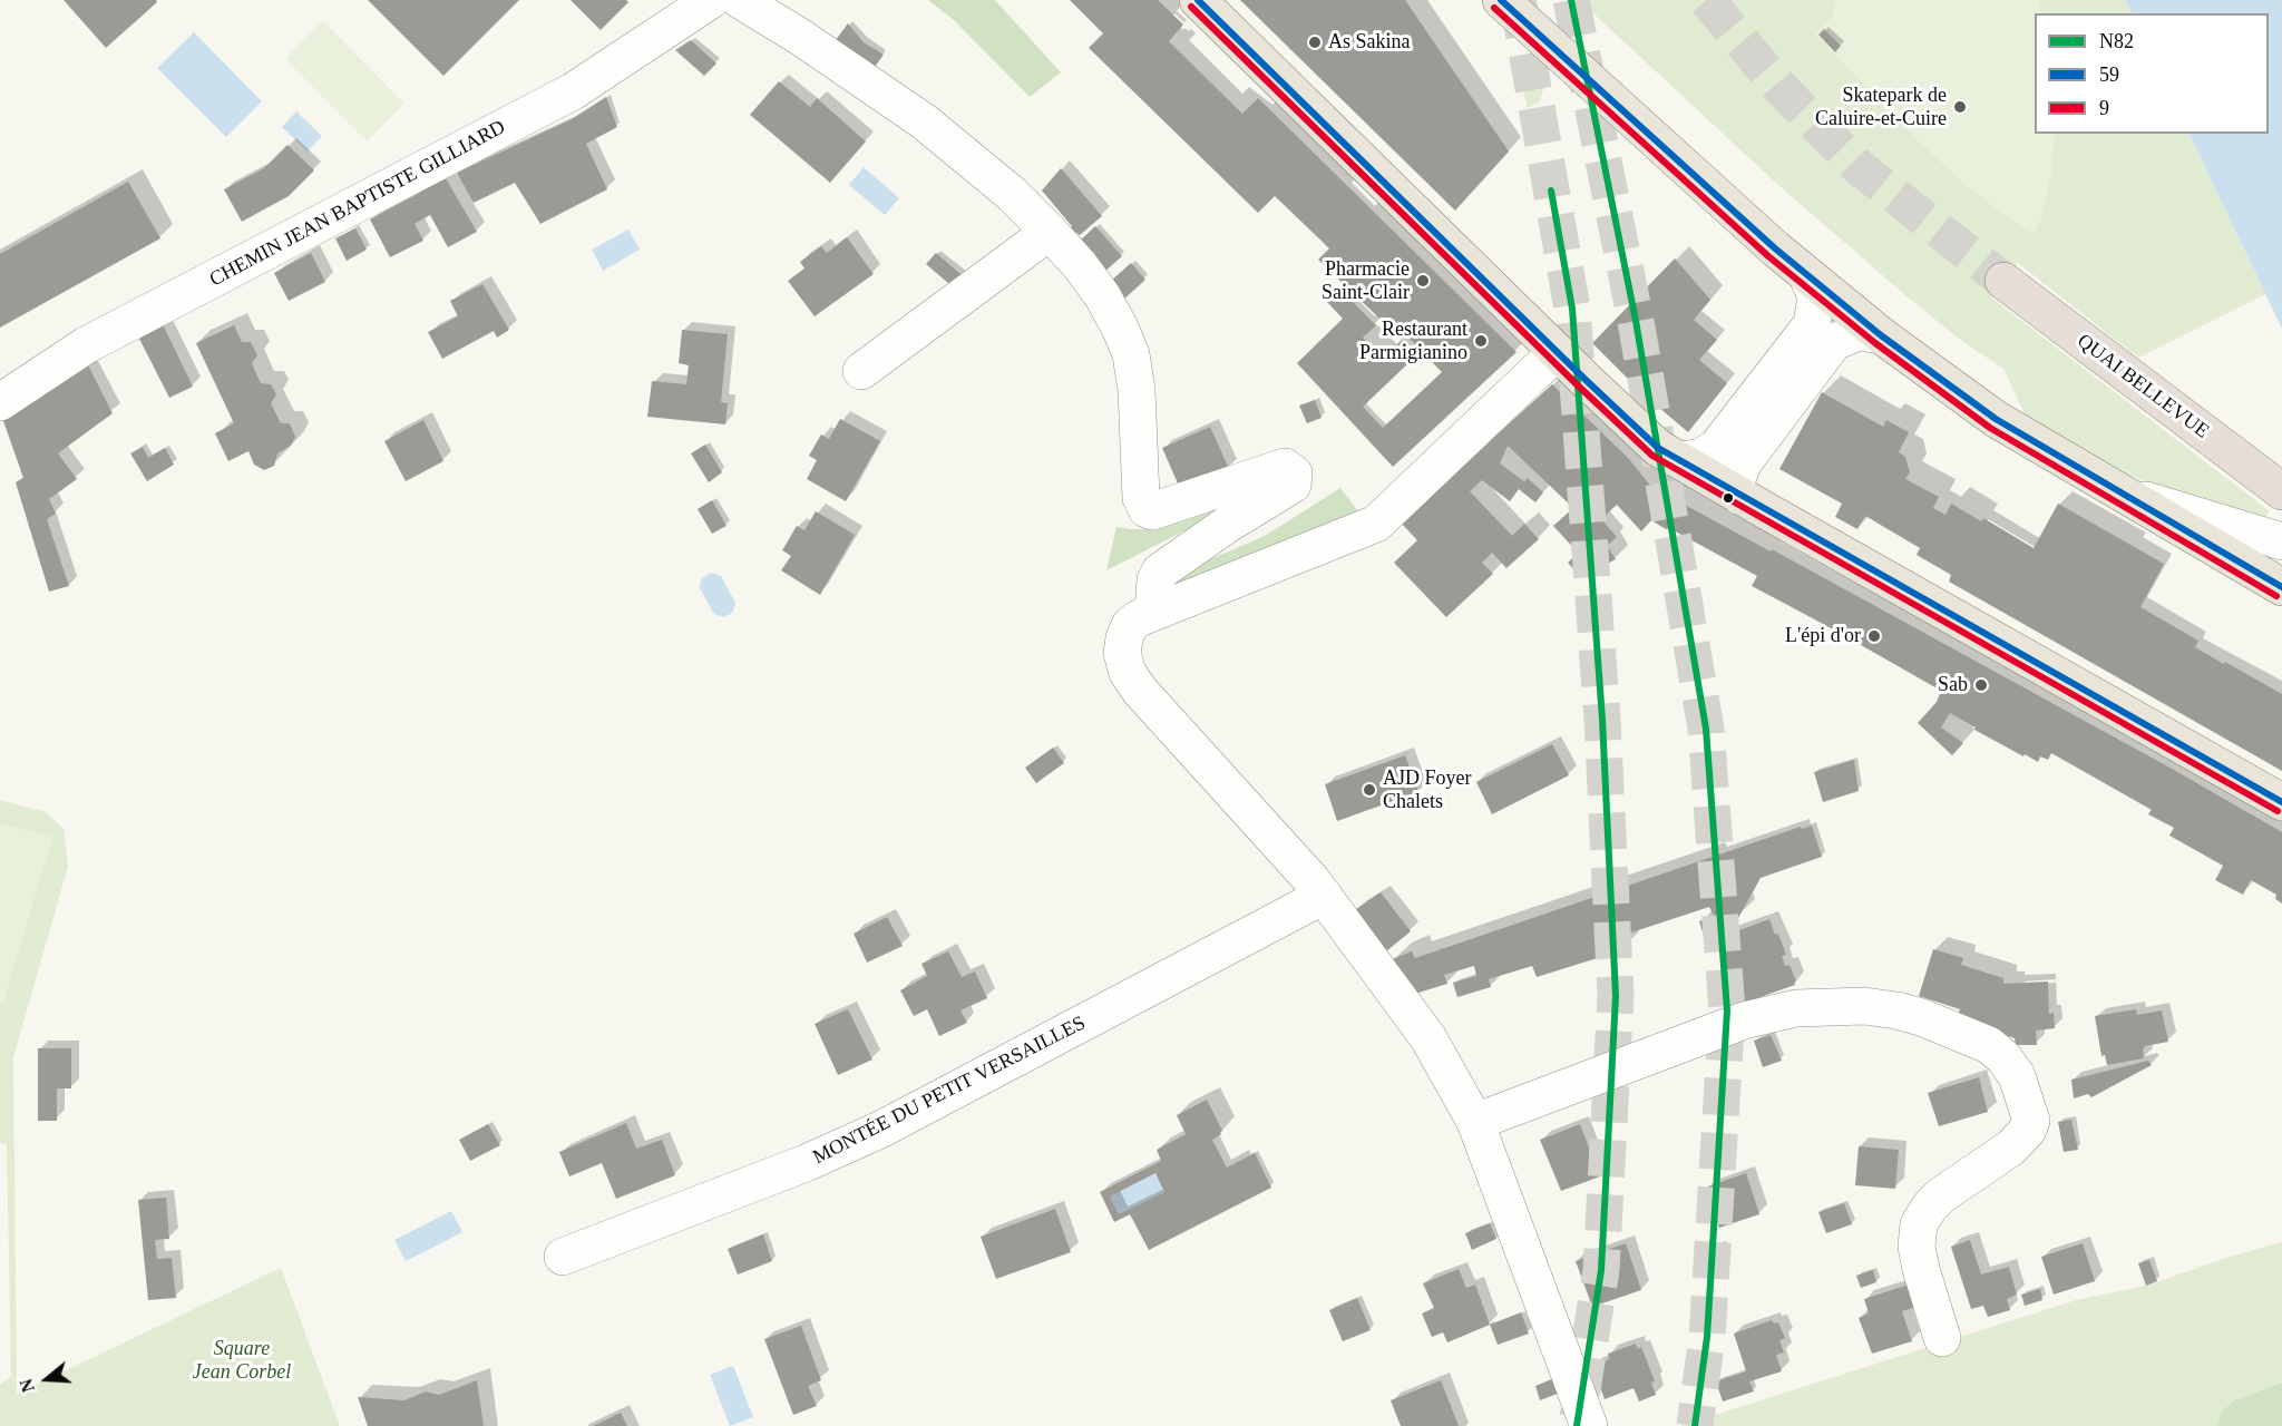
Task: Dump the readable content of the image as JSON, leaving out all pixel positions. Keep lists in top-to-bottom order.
{
  "streets": {
    "highway": ["QUAI BELLEVUE"],
    "street": ["CHEMIN JEAN BAPTISTE GILLIARD", "MONTÉE DU PETIT VERSAILLES"]
  },
  "parks": ["Square Jean Corbel"],
  "places": [
    "As Sakina",
    "Skatepark de Caluire-et-Cuire",
    "Pharmacie Saint-Clair",
    "Restaurant Parmigianino",
    "L'épi d'or",
    "Sab",
    "AJD Foyer Chalets"
  ],
  "lines": ["transit line N82", "transit line 59", "transit line 9"],
  "legend": ["N82", "59", "9"],
  "north": "left"
}
